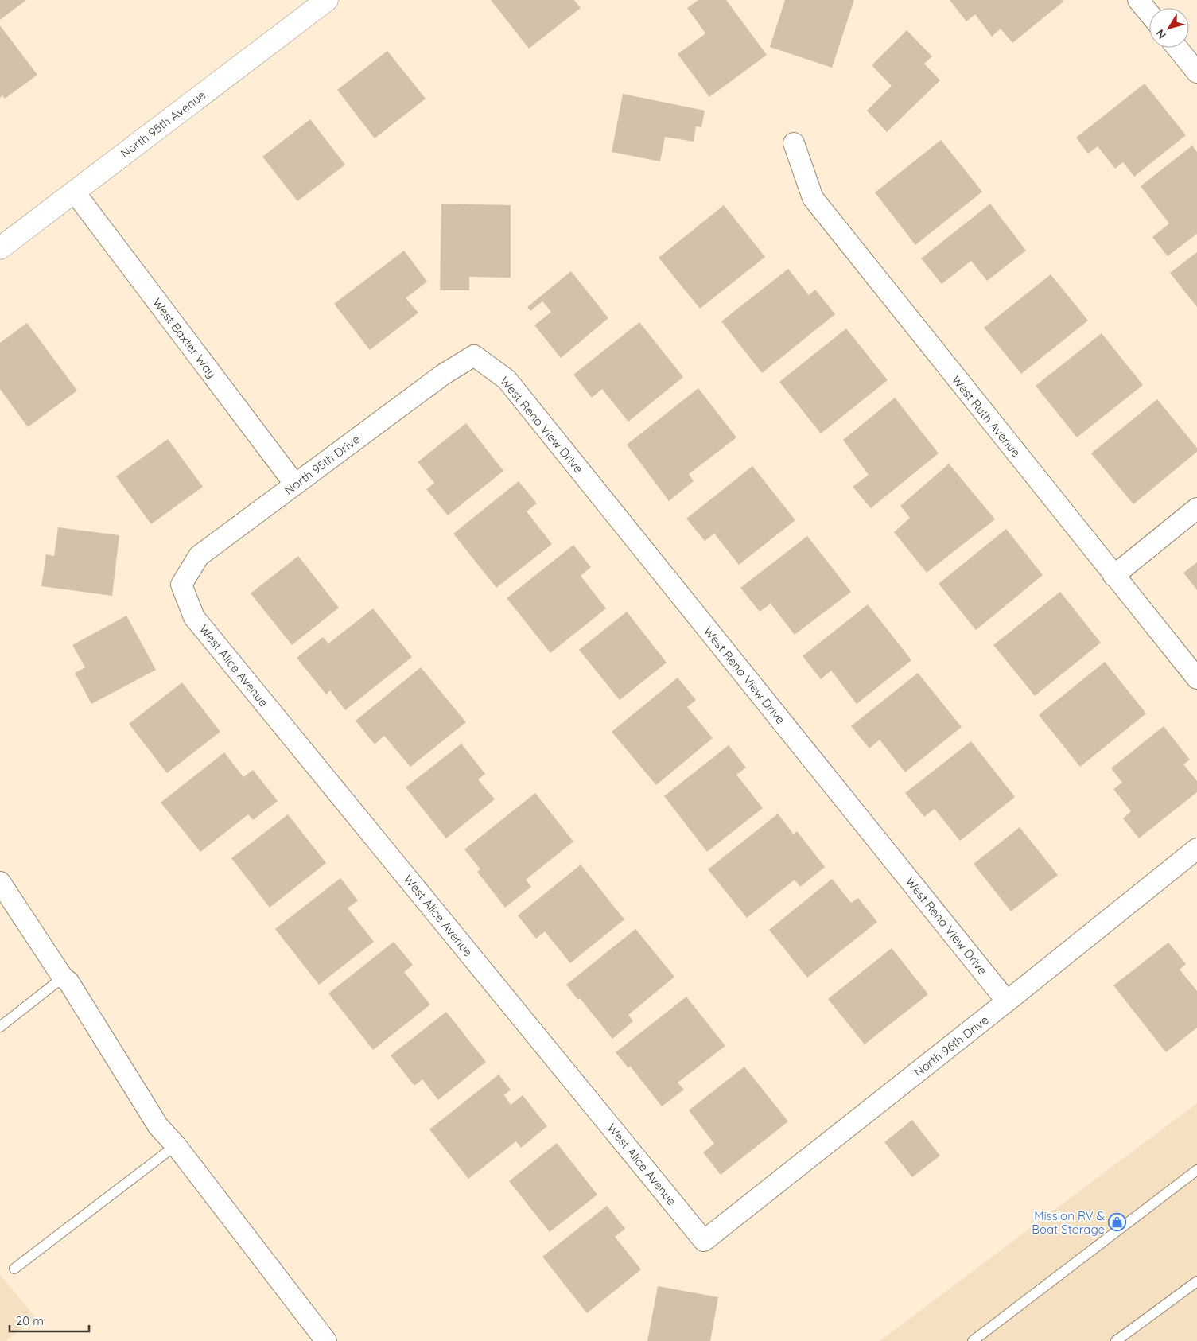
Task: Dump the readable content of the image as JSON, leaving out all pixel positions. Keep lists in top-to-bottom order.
{
  "streets": {
    "street": [
      "North 95th Avenue",
      "West Baxter Way",
      "West Ruth Avenue",
      "West Reno View Drive",
      "North 95th Drive",
      "West Alice Avenue",
      "North 96th Drive"
    ]
  },
  "crossings": [
    ["North 95th Avenue", "West Baxter Way"],
    ["West Baxter Way", "North 95th Drive"],
    ["West Reno View Drive", "North 95th Drive"],
    ["West Reno View Drive", "North 96th Drive"],
    ["North 95th Drive", "West Alice Avenue"],
    ["West Alice Avenue", "North 96th Drive"]
  ],
  "places": {
    "shop": ["Mission RV & Boat Storage"]
  },
  "scale_bar": "20 m",
  "north": "bottom left"
}
